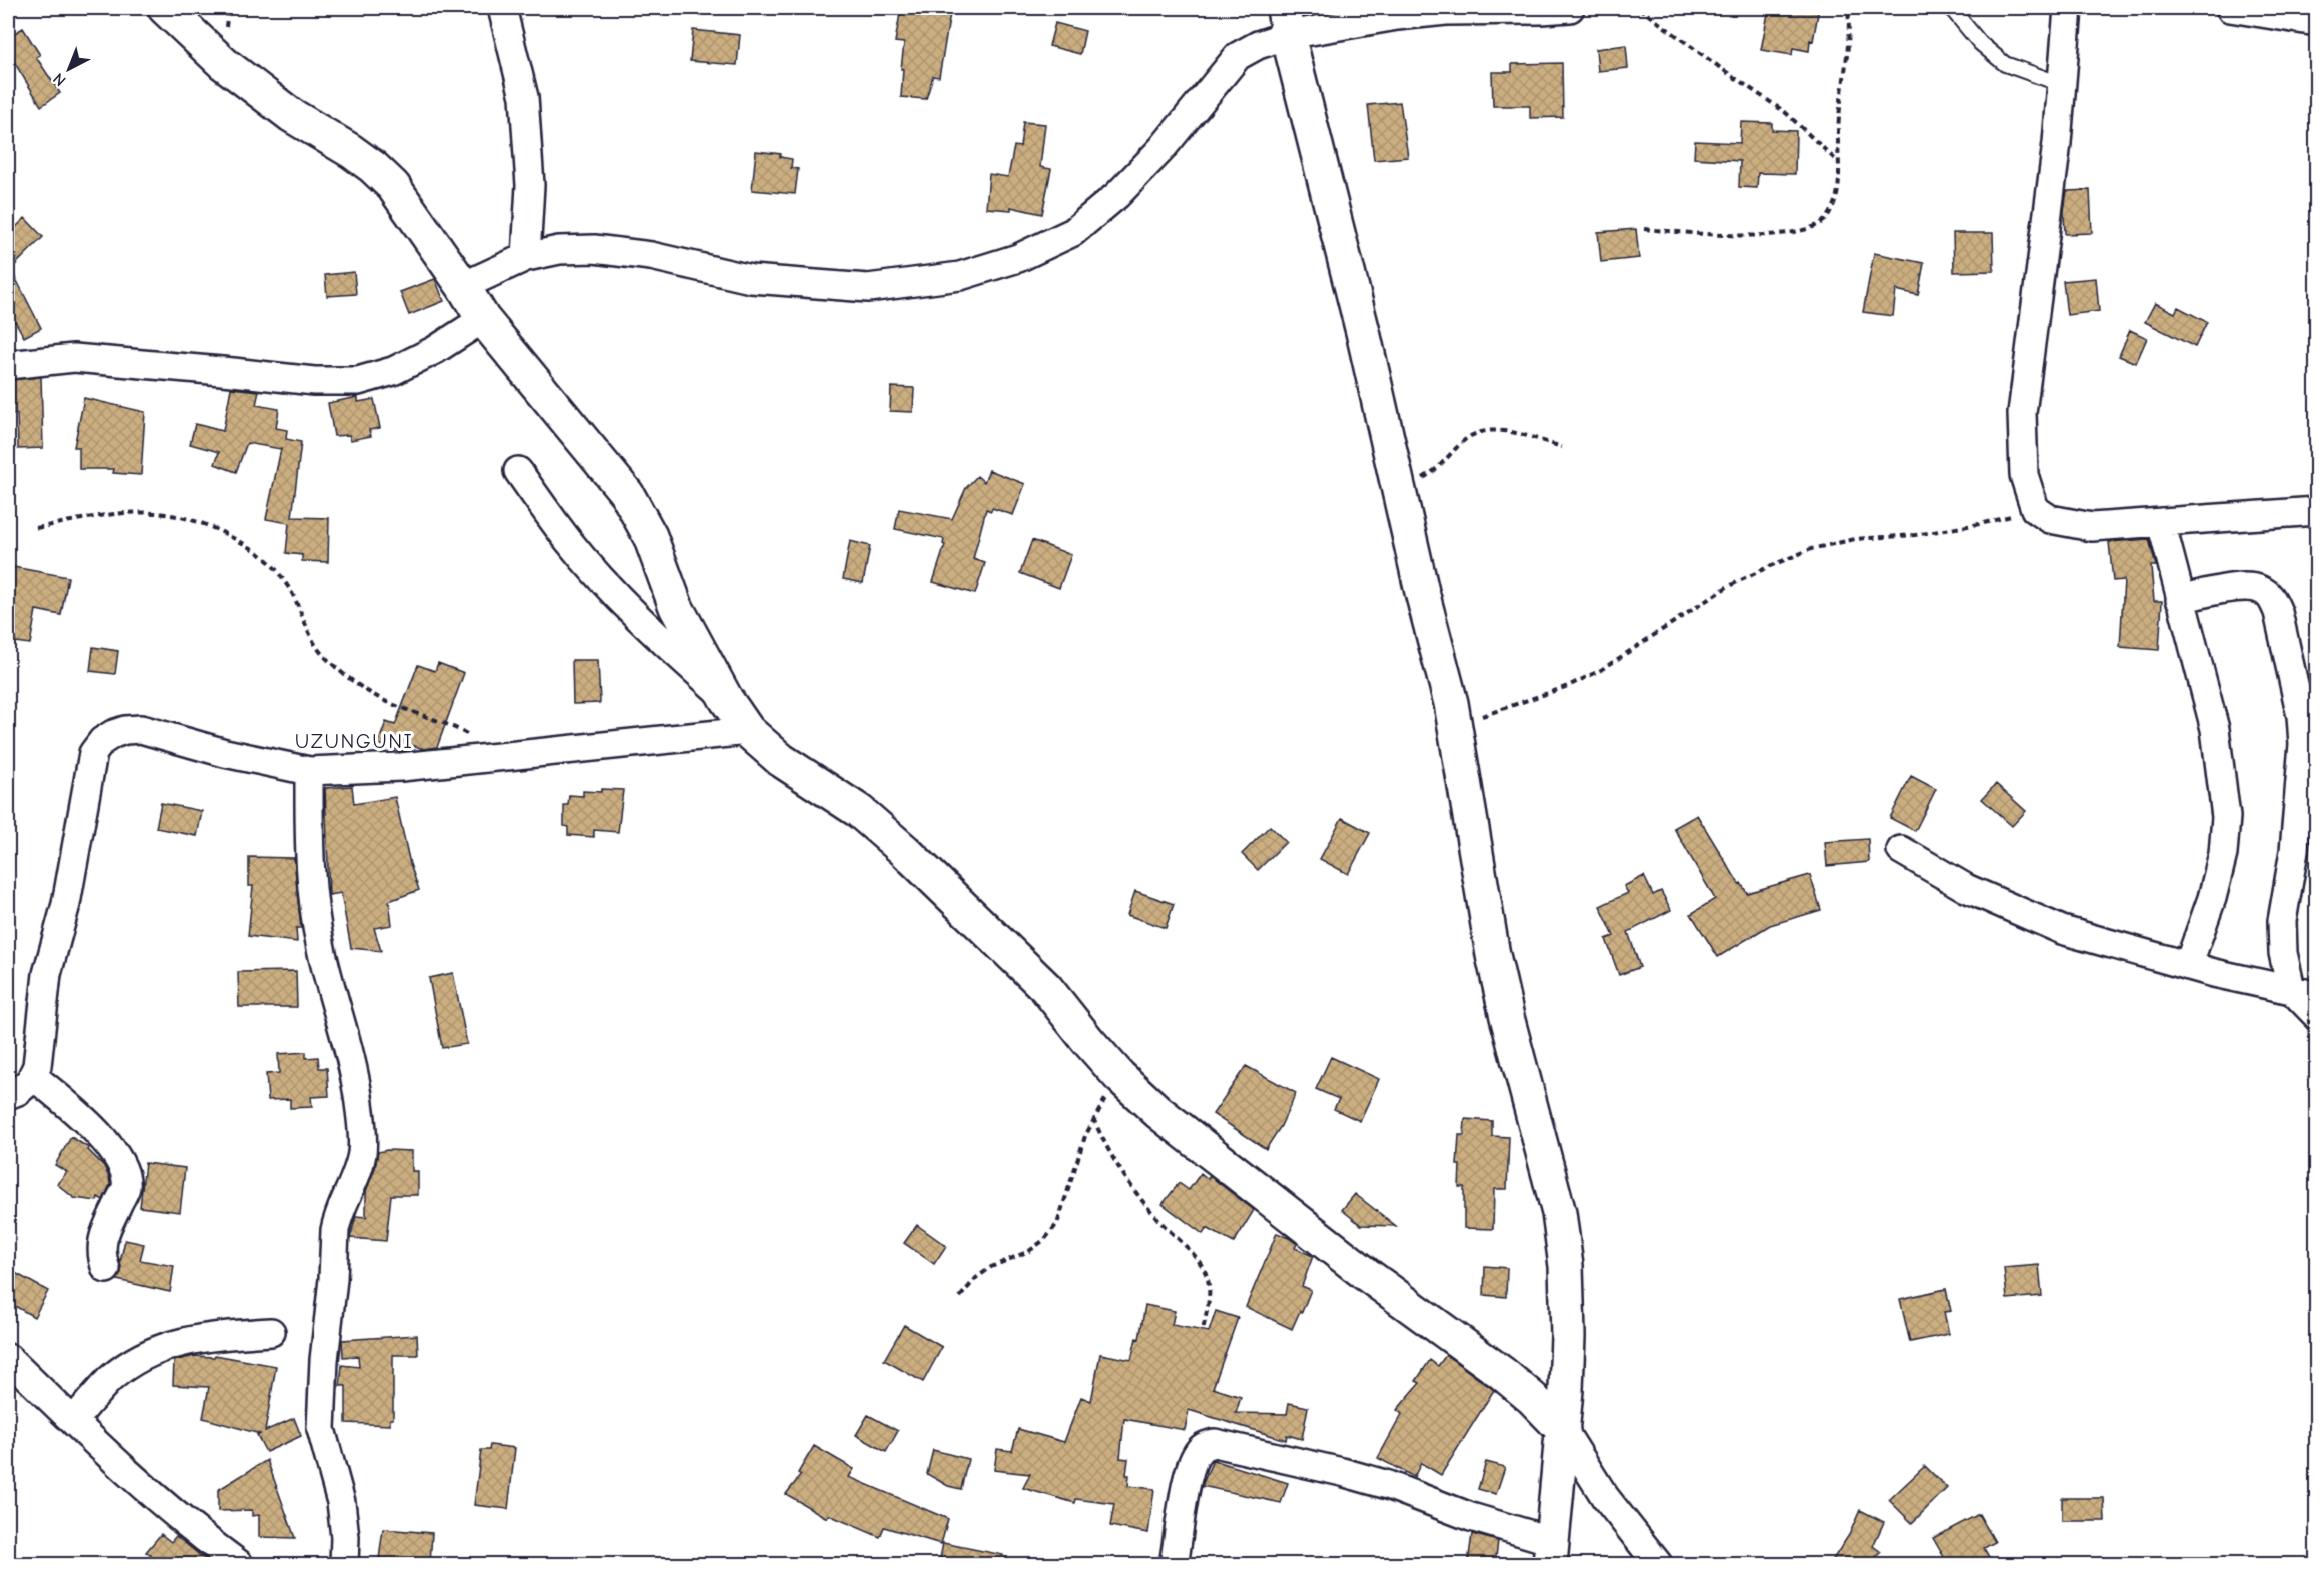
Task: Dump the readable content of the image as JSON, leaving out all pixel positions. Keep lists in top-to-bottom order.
{
  "districts": ["UZUNGUNI"],
  "north": "bottom left"
}
